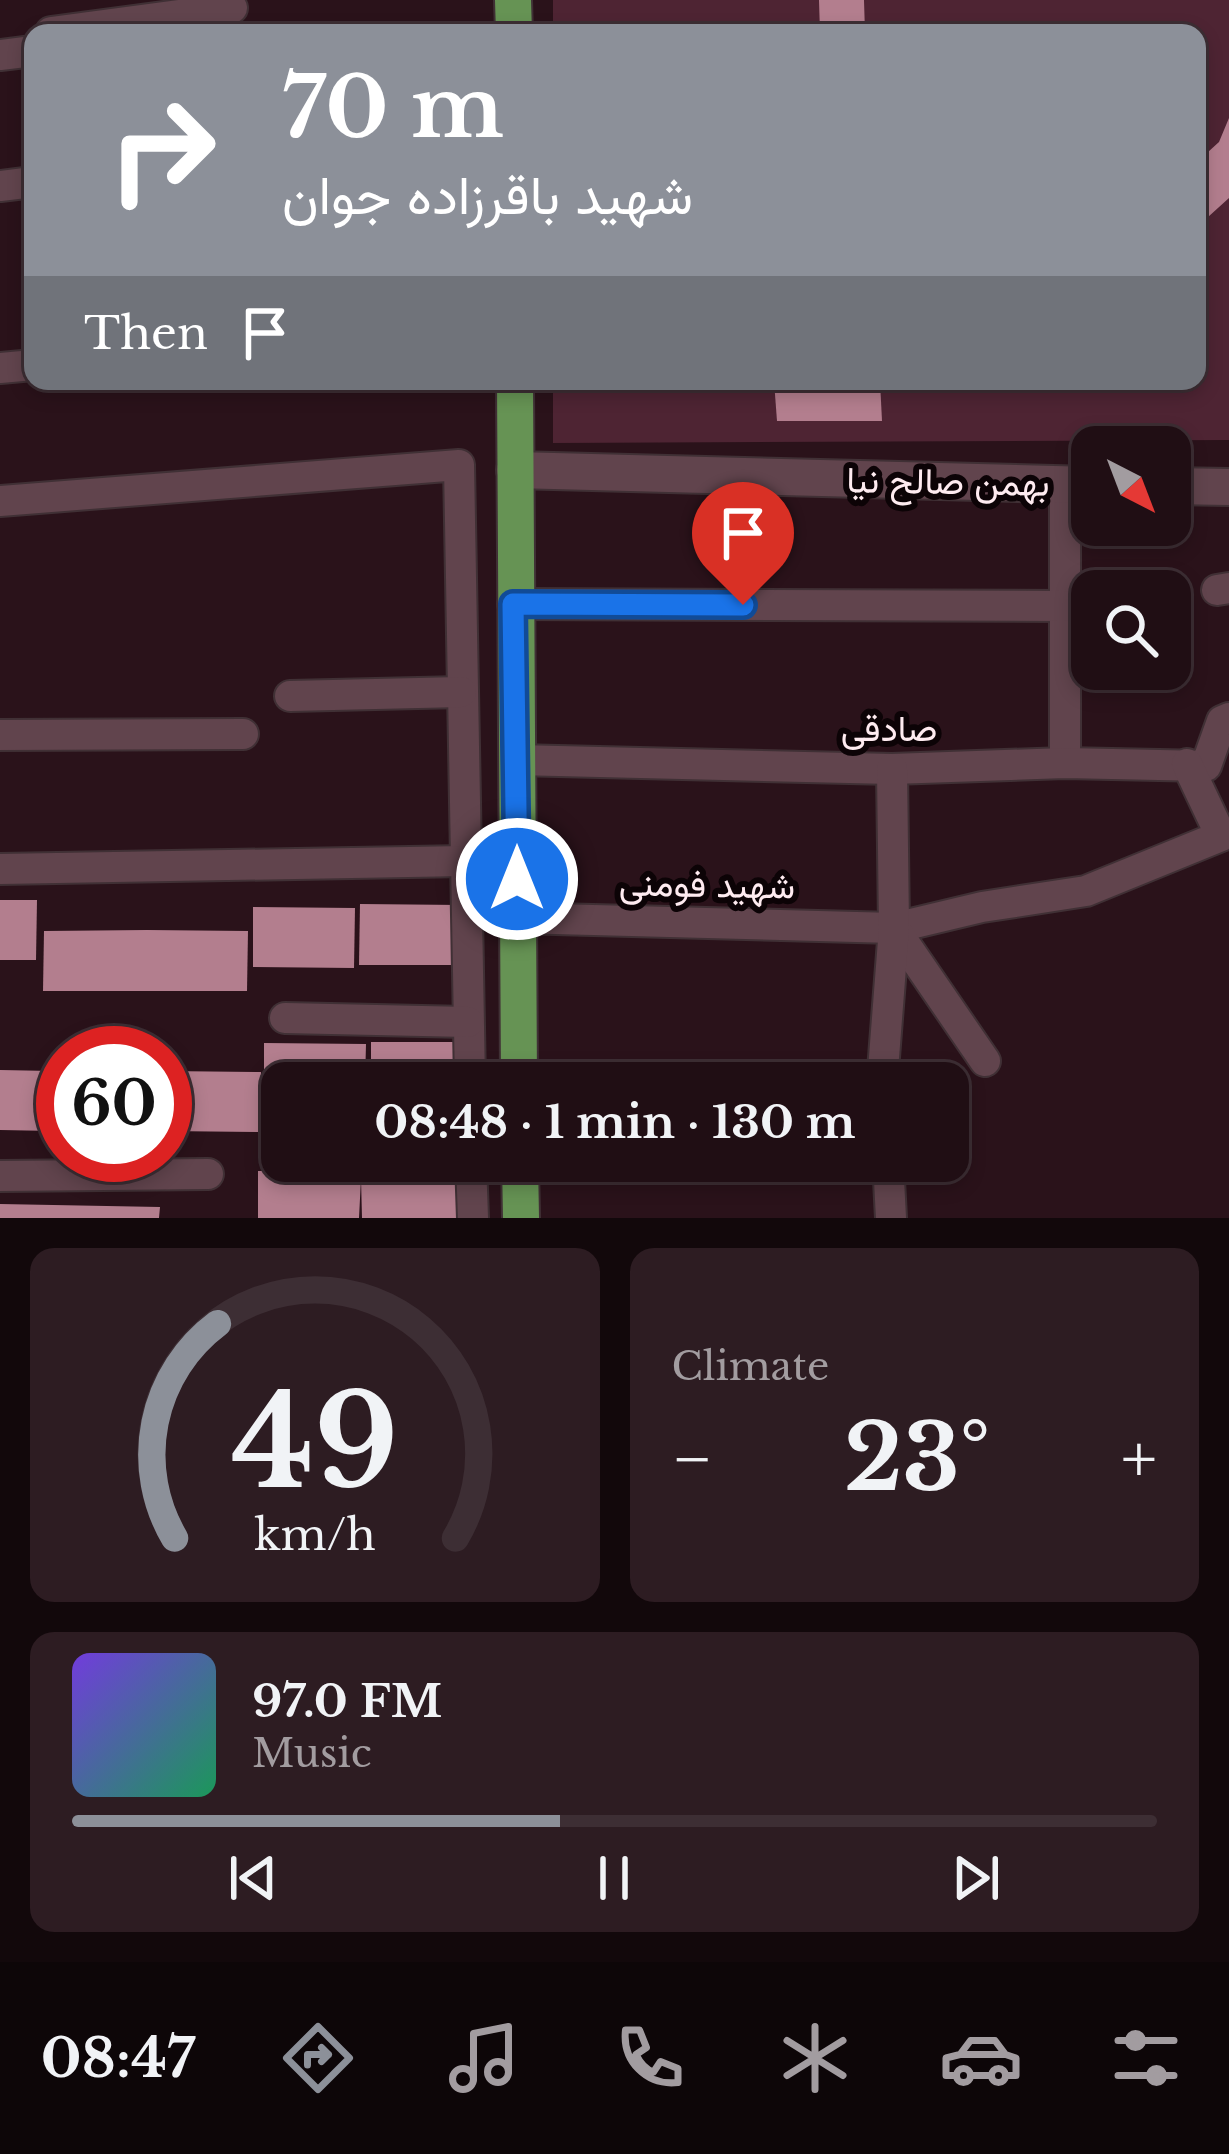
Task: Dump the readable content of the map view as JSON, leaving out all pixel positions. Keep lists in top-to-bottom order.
{
  "streets": {
    "street": ["بهمن صالح نیا", "صادقی", "شهید فومنی"]
  },
  "crossings": [
    ["صادقی", "شهید فومنی"]
  ],
  "north": "bottom right",
  "page": {
    "turn": ["70 m", "شهید باقرزاده جوان"],
    "then": "Then",
    "limit": "60",
    "trip": "08:48 · 1 min · 130 m",
    "tile": "Climate",
    "heat": ["−", "23°", "+"],
    "song": ["97.0 FM", "Music"],
    "tabs": "08:47",
    "gauge": ["49", "km/h"]
  }
}
